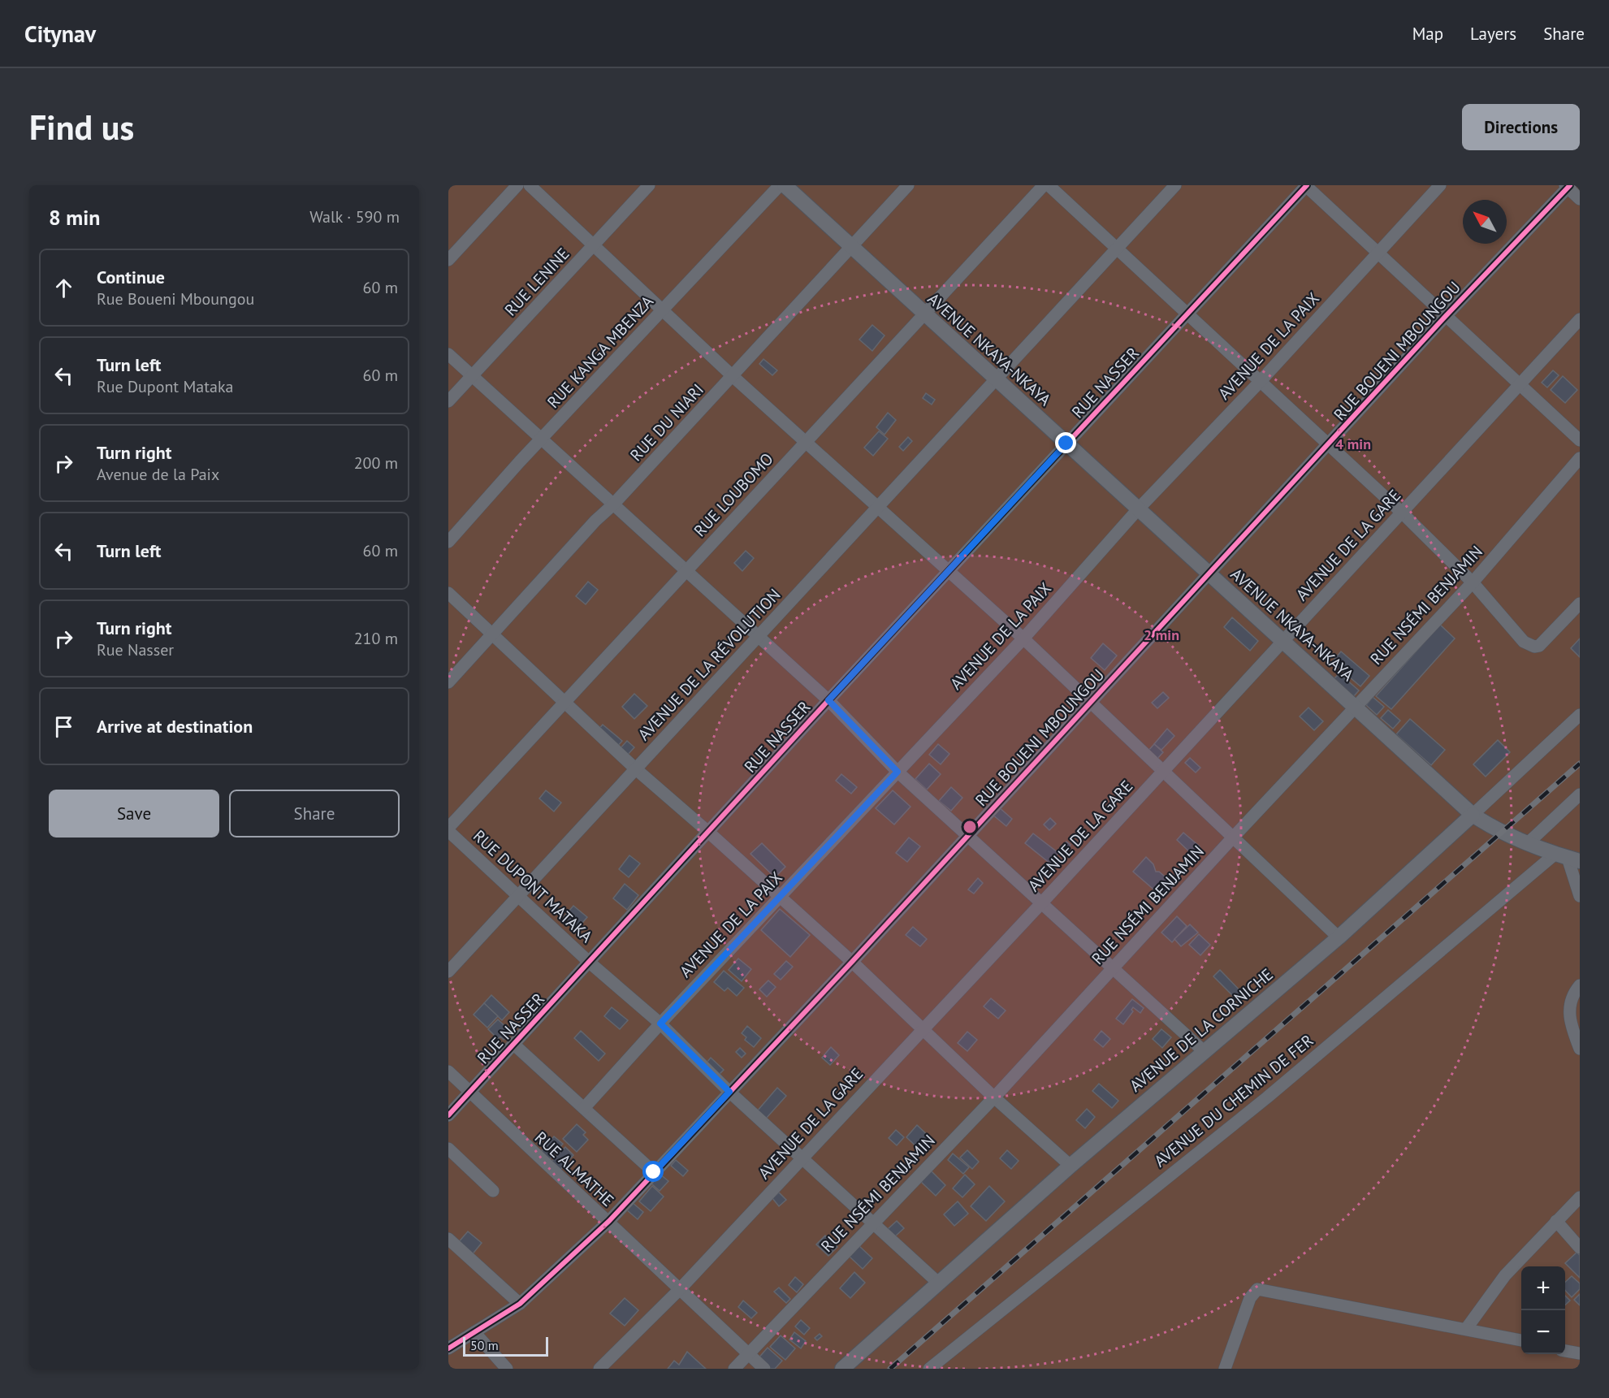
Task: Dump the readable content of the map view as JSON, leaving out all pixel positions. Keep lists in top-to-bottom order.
{
  "streets": {
    "street": [
      "RUE LENINE",
      "AVENUE DE LA PAIX",
      "AVENUE NKAYA-NKAYA",
      "RUE BOUENI MBOUNGOU",
      "RUE KANGA MBENZA",
      "RUE NASSER",
      "RUE DU NIARI",
      "RUE LOUBOMO",
      "AVENUE DE LA GARE",
      "RUE NSÉMI BENJAMIN",
      "AVENUE DE LA RÉVOLUTION",
      "RUE DUPONT MATAKA",
      "AVENUE DE LA CORNICHE",
      "AVENUE DU CHEMIN DE FER",
      "RUE ALMATHE"
    ]
  },
  "crossings": [
    ["AVENUE DE LA PAIX", "AVENUE NKAYA-NKAYA"],
    ["AVENUE DE LA PAIX", "RUE DUPONT MATAKA"],
    ["AVENUE NKAYA-NKAYA", "RUE BOUENI MBOUNGOU"],
    ["AVENUE NKAYA-NKAYA", "RUE NASSER"],
    ["AVENUE NKAYA-NKAYA", "RUE DU NIARI"],
    ["AVENUE NKAYA-NKAYA", "RUE LOUBOMO"],
    ["AVENUE NKAYA-NKAYA", "AVENUE DE LA GARE"],
    ["AVENUE NKAYA-NKAYA", "RUE NSÉMI BENJAMIN"],
    ["AVENUE NKAYA-NKAYA", "AVENUE DE LA RÉVOLUTION"],
    ["AVENUE NKAYA-NKAYA", "AVENUE DE LA CORNICHE"],
    ["AVENUE NKAYA-NKAYA", "AVENUE DU CHEMIN DE FER"],
    ["RUE BOUENI MBOUNGOU", "RUE DUPONT MATAKA"],
    ["RUE BOUENI MBOUNGOU", "RUE ALMATHE"],
    ["RUE NASSER", "RUE DUPONT MATAKA"],
    ["RUE NASSER", "RUE ALMATHE"],
    ["RUE LOUBOMO", "RUE DUPONT MATAKA"],
    ["AVENUE DE LA GARE", "RUE DUPONT MATAKA"],
    ["AVENUE DE LA GARE", "RUE ALMATHE"],
    ["RUE NSÉMI BENJAMIN", "RUE DUPONT MATAKA"],
    ["RUE NSÉMI BENJAMIN", "RUE ALMATHE"],
    ["AVENUE DE LA RÉVOLUTION", "RUE DUPONT MATAKA"],
    ["RUE DUPONT MATAKA", "AVENUE DE LA CORNICHE"]
  ],
  "scale_bar": "50 m",
  "north": "top left",
  "page": {
    "header": "Citynav",
    "nav": ["Map", "Layers", "Share"],
    "buttons": [
      "Directions",
      ["Save", "Share"]
    ],
    "title": "Find us",
    "heading": ["8 min", "Walk · 590 m"],
    "list": [
      ["Continue", "Rue Boueni Mboungou", "60 m"],
      ["Turn left", "Rue Dupont Mataka", "60 m"],
      ["Turn right", "Avenue de la Paix", "200 m"],
      ["Turn left", "60 m"],
      ["Turn right", "Rue Nasser", "210 m"],
      "Arrive at destination"
    ],
    "map_buttons": ["+", "−"],
    "scale": "50 m"
  },
  "rings": ["4 min", "2 min"]
}
